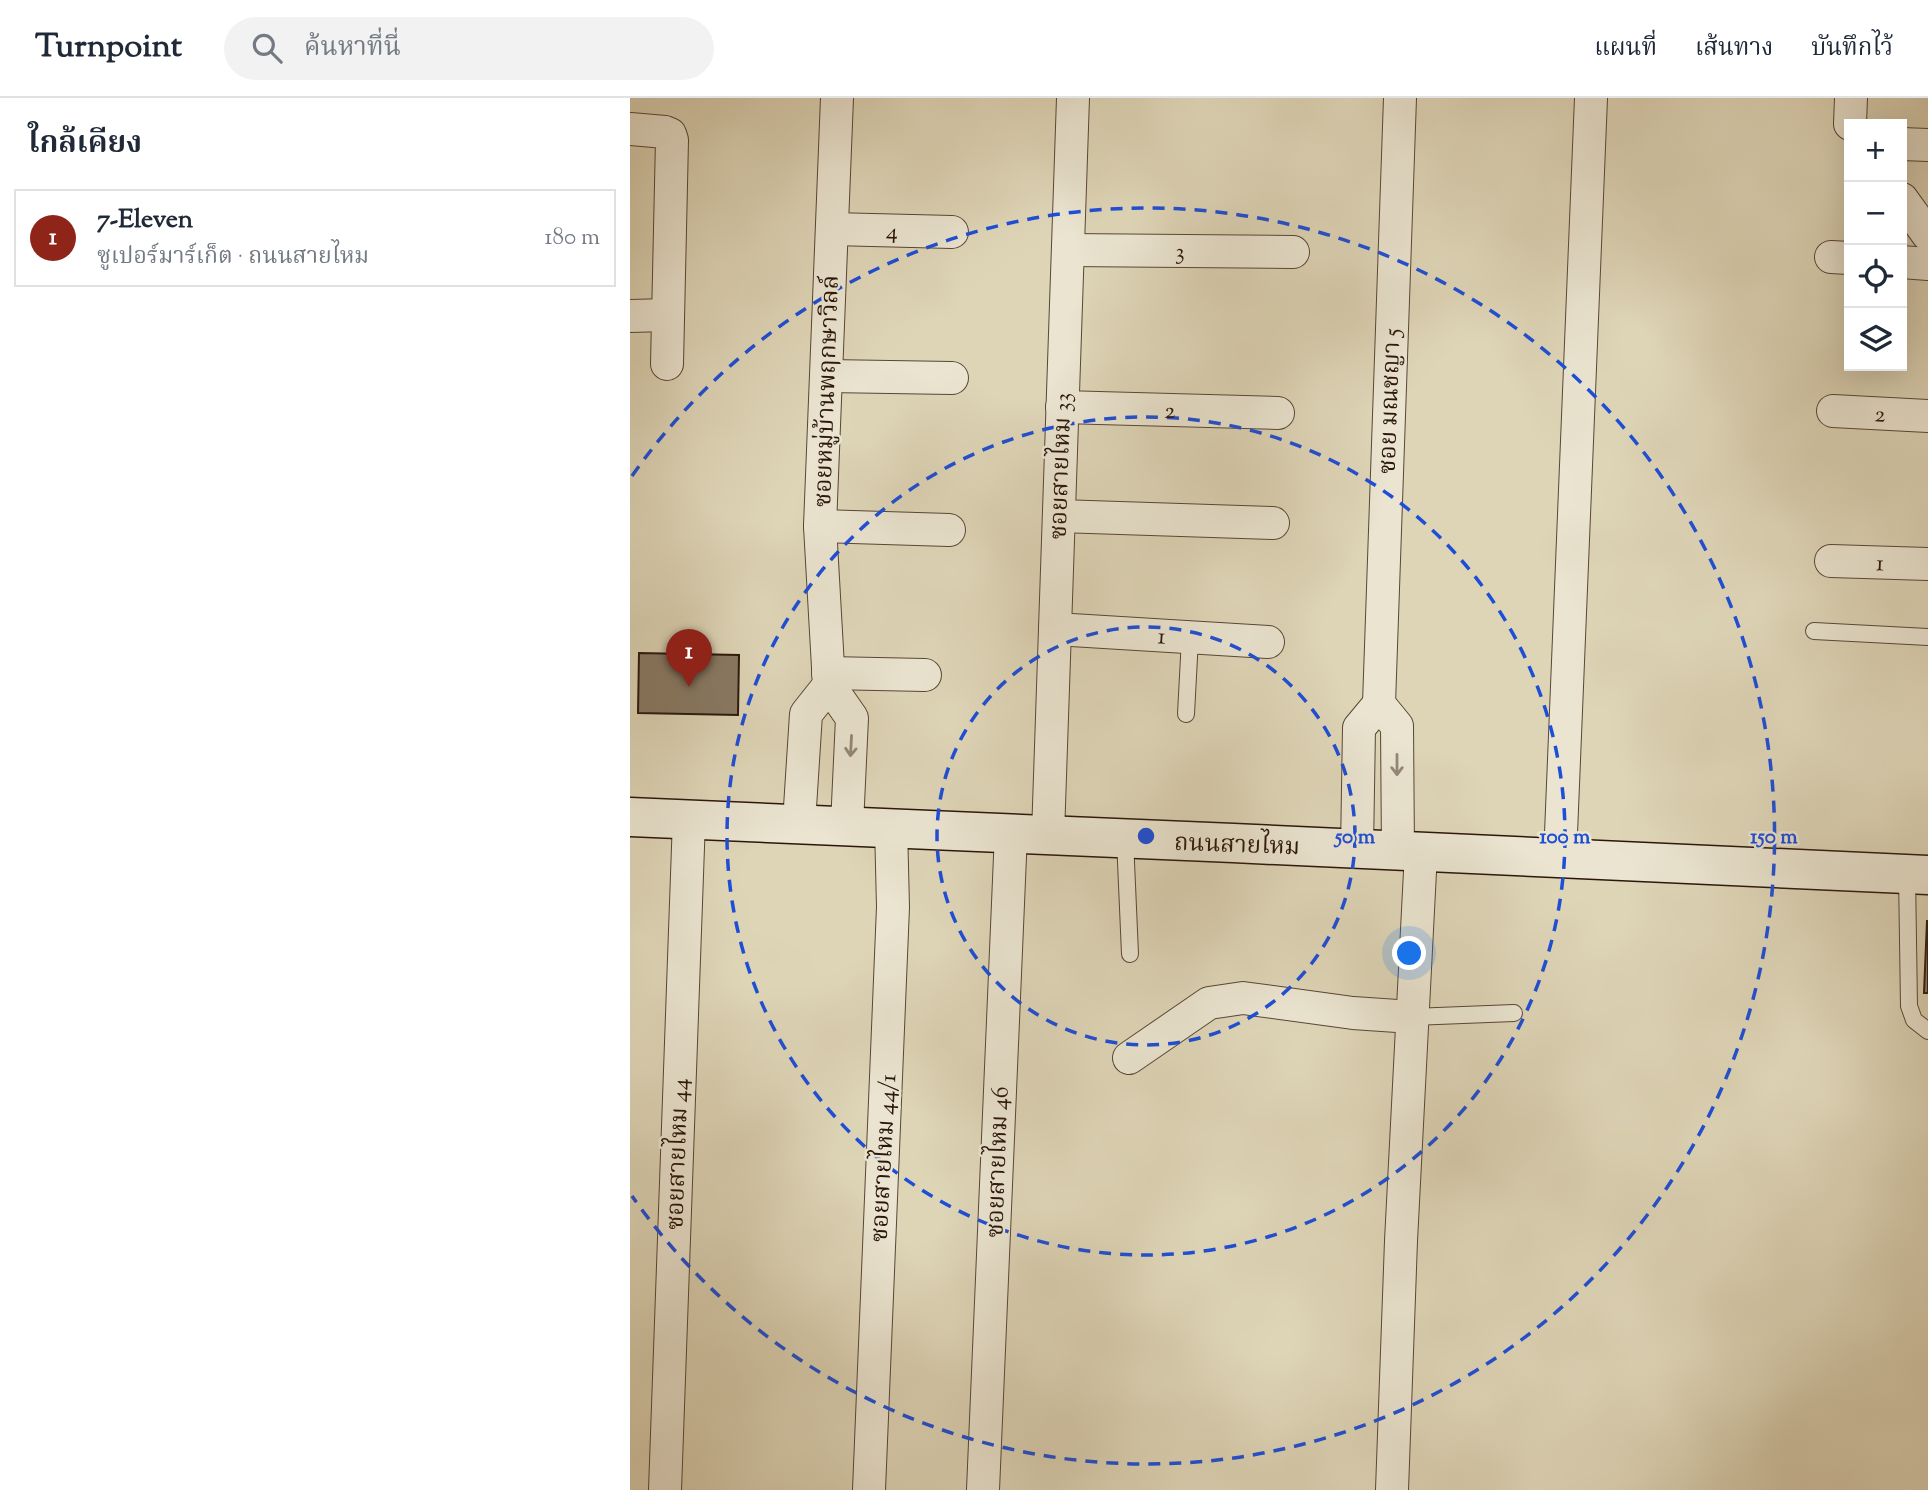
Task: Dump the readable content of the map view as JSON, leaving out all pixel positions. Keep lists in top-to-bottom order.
{
  "streets": {
    "main road": ["ถนนสายไหม"],
    "street": [
      "4",
      "3",
      "ซอยหมู่บ้านพฤกษาวิลล์",
      "ซอย มณชญา 5",
      "2",
      "ซอยสายไหม 33",
      "1",
      "ซอยสายไหม 44",
      "ซอยสายไหม 44/1",
      "ซอยสายไหม 46"
    ]
  },
  "crossings": [
    ["4", "ซอยหมู่บ้านพฤกษาวิลล์"],
    ["3", "ซอยสายไหม 33"],
    ["2", "ซอยสายไหม 33"],
    ["ซอยสายไหม 33", "1"],
    ["ซอยสายไหม 33", "ถนนสายไหม"],
    ["ถนนสายไหม", "ซอยสายไหม 44"],
    ["ถนนสายไหม", "ซอยสายไหม 44/1"],
    ["ถนนสายไหม", "ซอยสายไหม 46"]
  ],
  "page": {
    "header": "Turnpoint",
    "search": "ค้นหาที่นี่",
    "nav": ["แผนที่", "เส้นทาง", "บันทึกไว้"],
    "heading": "ใกล้เคียง",
    "map_buttons": ["+", "−"],
    "list": [
      {
        "mark": "1",
        "name": "7-Eleven",
        "note": "ซูเปอร์มาร์เก็ต · ถนนสายไหม",
        "value": "180 m"
      }
    ],
    "pins": "1"
  },
  "rings": ["50 m", "100 m", "150 m"]
}
